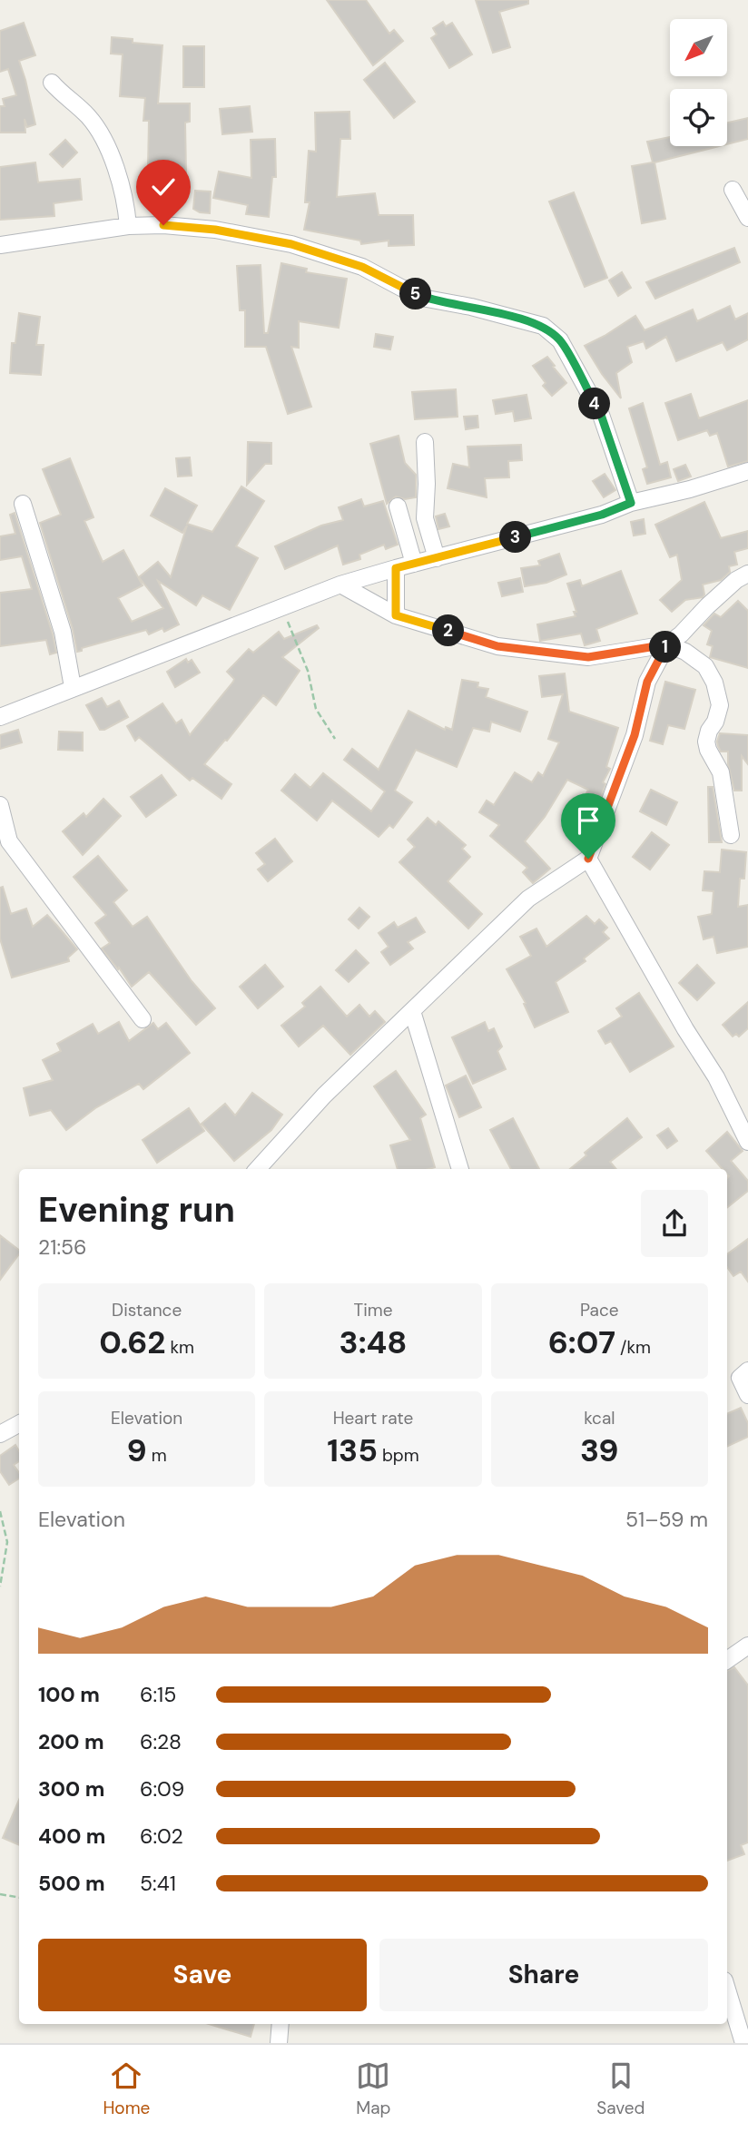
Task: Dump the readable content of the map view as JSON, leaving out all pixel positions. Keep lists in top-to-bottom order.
{
  "north": "bottom left",
  "page": {
    "pins": [
      "5",
      "4",
      "3",
      "2",
      "1"
    ],
    "heading": ["Evening run", "21:56"],
    "stats": [
      ["Distance", "0.62 km"],
      ["Time", "3:48"],
      ["Pace", "6:07 /km"],
      ["Elevation", "9 m"],
      ["Heart rate", "135 bpm"],
      ["kcal", "39"]
    ],
    "chart": ["Elevation", "51–59 m"],
    "list": [
      {
        "name": "100 m",
        "note": "6:15"
      },
      {
        "name": "200 m",
        "note": "6:28"
      },
      {
        "name": "300 m",
        "note": "6:09"
      },
      {
        "name": "400 m",
        "note": "6:02"
      },
      {
        "name": "500 m",
        "note": "5:41"
      }
    ],
    "buttons": ["Save", "Share"],
    "tabs": ["Home", "Map", "Saved"]
  }
}
